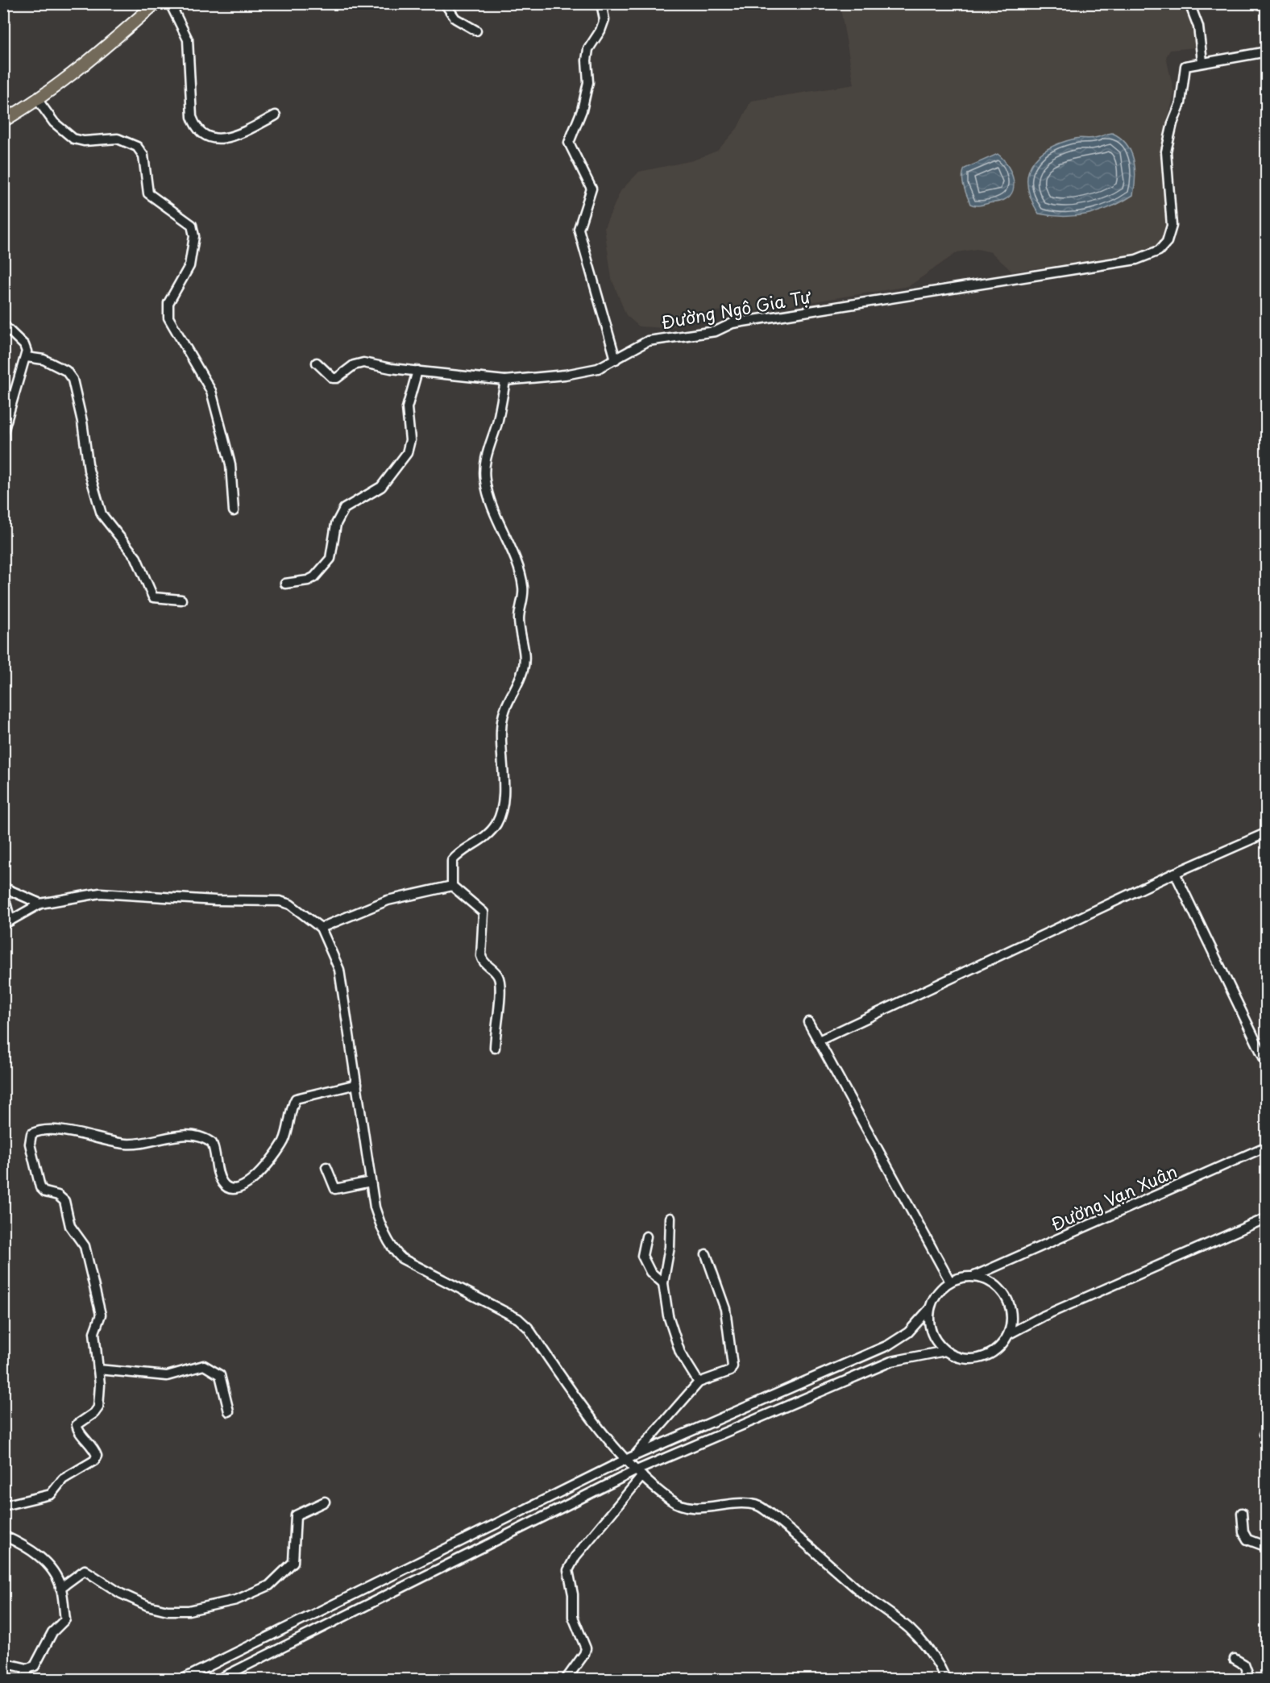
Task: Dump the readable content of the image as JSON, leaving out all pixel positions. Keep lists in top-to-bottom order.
{
  "streets": {
    "street": ["Đường Ngô Gia Tự", "Đường Vạn Xuân"]
  }
}
